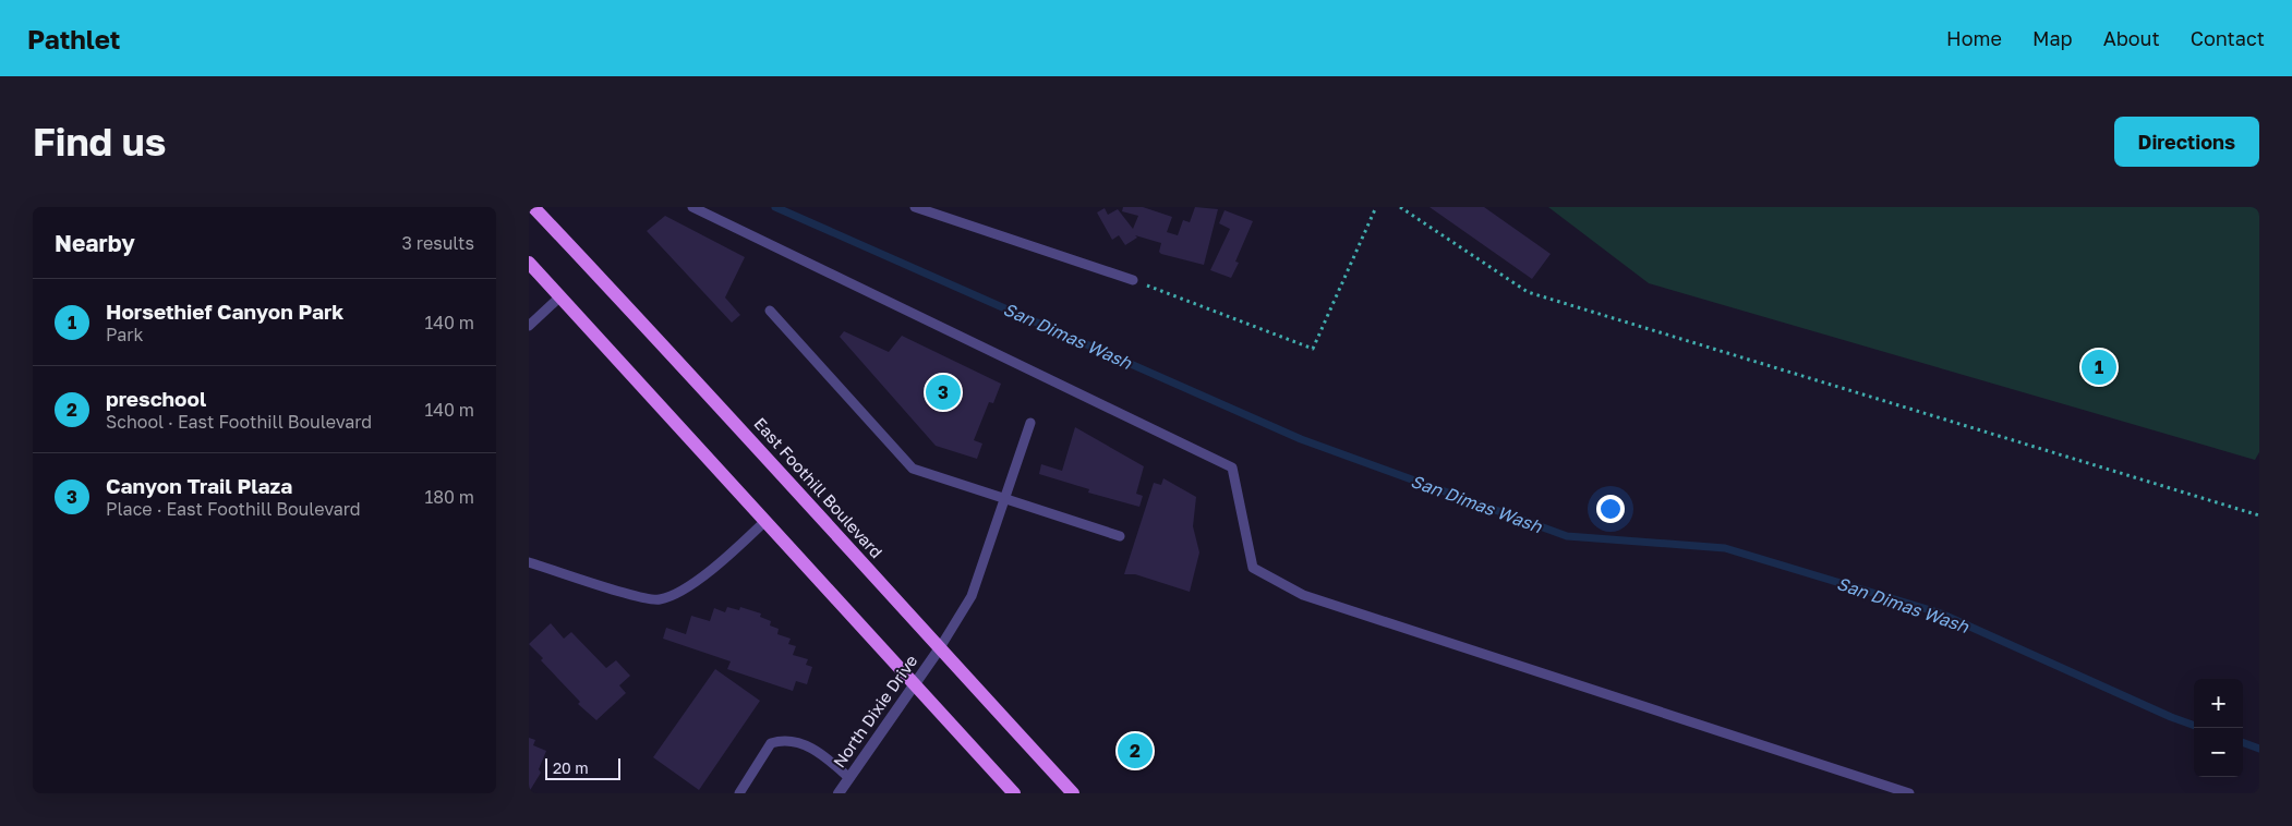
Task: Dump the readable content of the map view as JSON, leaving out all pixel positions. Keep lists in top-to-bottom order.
{
  "streets": {
    "main road": ["East Foothill Boulevard"],
    "street": ["North Dixie Drive"]
  },
  "crossings": [
    ["East Foothill Boulevard", "North Dixie Drive"]
  ],
  "water": ["San Dimas Wash"],
  "scale_bar": "20 m",
  "page": {
    "header": "Pathlet",
    "nav": [
      "Home",
      "Map",
      "About",
      "Contact"
    ],
    "buttons": "Directions",
    "title": "Find us",
    "heading": ["Nearby", "3 results"],
    "list": [
      {
        "mark": "1",
        "name": "Horsethief Canyon Park",
        "note": "Park",
        "value": "140 m"
      },
      {
        "mark": "2",
        "name": "preschool",
        "note": "School · East Foothill Boulevard",
        "value": "140 m"
      },
      {
        "mark": "3",
        "name": "Canyon Trail Plaza",
        "note": "Place · East Foothill Boulevard",
        "value": "180 m"
      }
    ],
    "pins": ["1", "3", "2"],
    "map_buttons": ["+", "−"],
    "scale": "20 m"
  }
}
